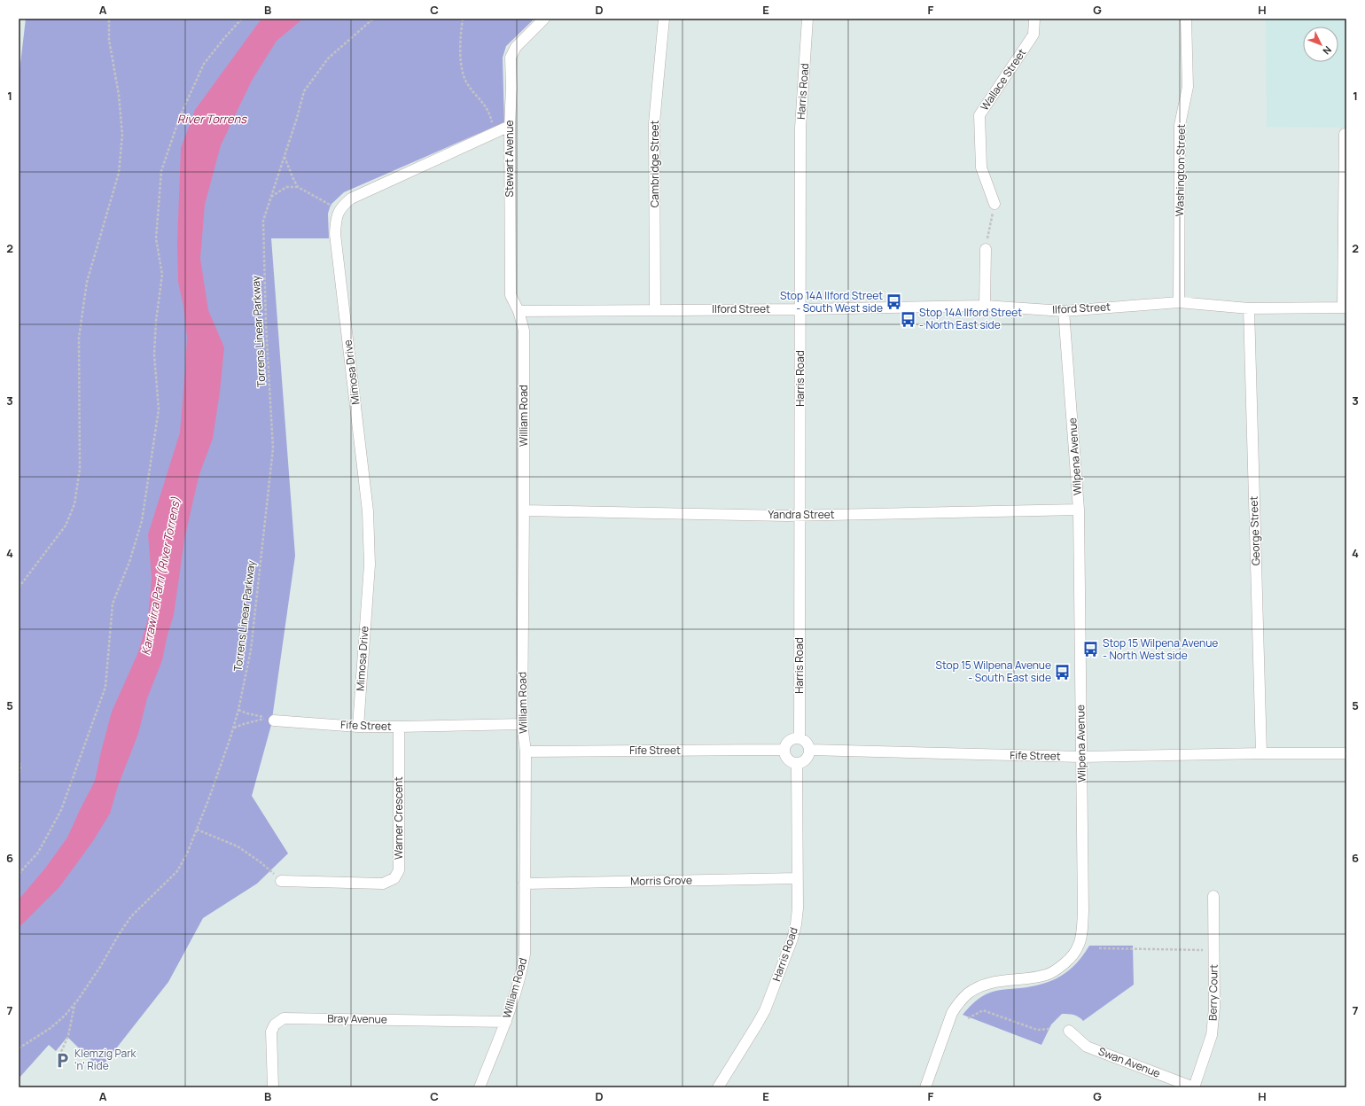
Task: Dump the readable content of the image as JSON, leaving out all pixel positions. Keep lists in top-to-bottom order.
{
  "streets": {
    "street": [
      "Wallace Street",
      "Harris Road",
      "Stewart Avenue",
      "Cambridge Street",
      "Washington Street",
      "Ilford Street",
      "Mimosa Drive",
      "William Road",
      "Wilpena Avenue",
      "Yandra Street",
      "George Street",
      "Fife Street",
      "Warner Crescent",
      "Morris Grove",
      "Berry Court",
      "Bray Avenue",
      "Swan Avenue"
    ],
    "path": ["Torrens Linear Parkway"]
  },
  "crossings": [
    ["Harris Road", "Ilford Street"],
    ["Harris Road", "Yandra Street"],
    ["Harris Road", "Fife Street"],
    ["Harris Road", "Morris Grove"],
    ["Stewart Avenue", "Ilford Street"],
    ["Stewart Avenue", "William Road"],
    ["Cambridge Street", "Ilford Street"],
    ["Washington Street", "Ilford Street"],
    ["Ilford Street", "William Road"],
    ["Ilford Street", "Wilpena Avenue"],
    ["Ilford Street", "George Street"],
    ["Mimosa Drive", "Fife Street"],
    ["William Road", "Yandra Street"],
    ["William Road", "Fife Street"],
    ["William Road", "Morris Grove"],
    ["William Road", "Bray Avenue"],
    ["Wilpena Avenue", "Yandra Street"],
    ["Wilpena Avenue", "Fife Street"],
    ["George Street", "Fife Street"],
    ["Fife Street", "Warner Crescent"],
    ["Berry Court", "Swan Avenue"]
  ],
  "water": ["River Torrens", "Karrawirra Parri (River Torrens)"],
  "places": {
    "bus stop": [
      "Stop 14A Ilford Street - South West side",
      "Stop 14A Ilford Street - North East side",
      "Stop 15 Wilpena Avenue - North West side",
      "Stop 15 Wilpena Avenue - South East side"
    ],
    "parking": ["Klemzig Park 'n' Ride"]
  },
  "north": "bottom right",
  "grid": {
    "columns": [
      "A",
      "B",
      "C",
      "D",
      "E",
      "F",
      "G",
      "H"
    ],
    "rows": [
      "1",
      "2",
      "3",
      "4",
      "5",
      "6",
      "7"
    ]
  }
}
